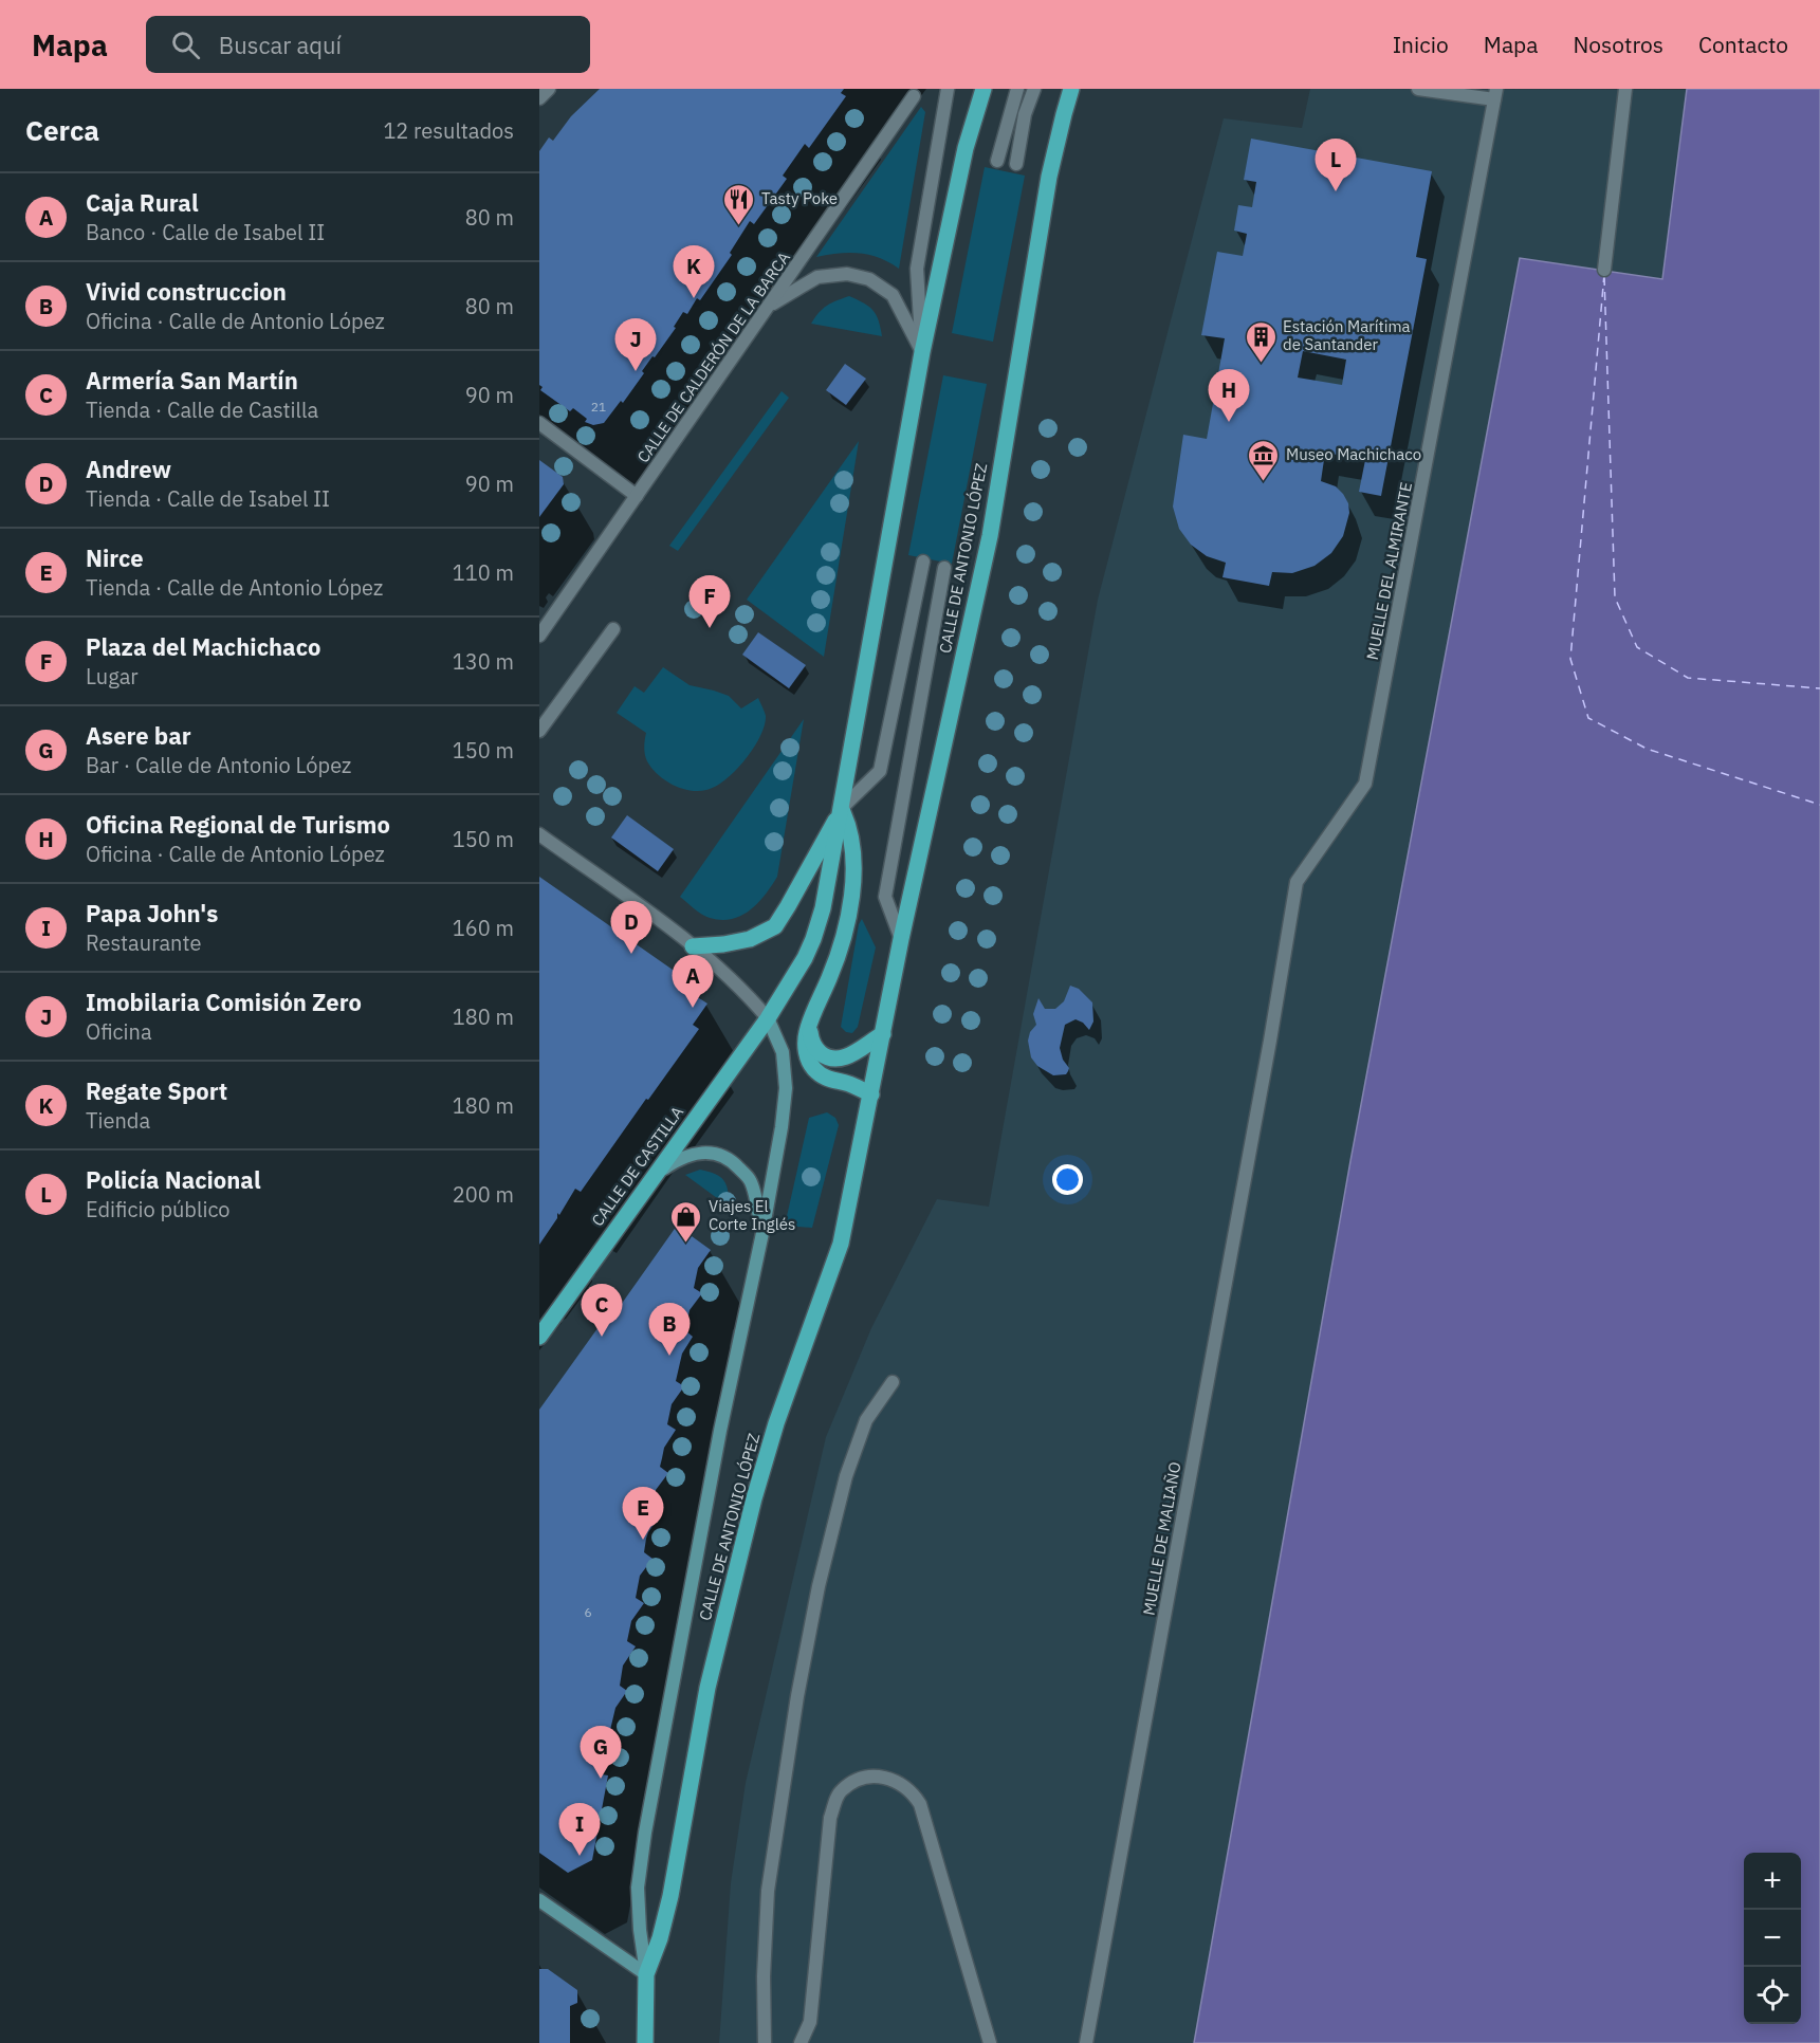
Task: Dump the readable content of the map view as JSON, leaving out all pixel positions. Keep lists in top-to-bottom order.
{
  "streets": {
    "main road": ["CALLE DE ANTONIO LÓPEZ", "CALLE DE CASTILLA"],
    "street": ["CALLE DE CALDERÓN DE LA BARCA", "MUELLE DEL ALMIRANTE", "MUELLE DE MALIAÑO"]
  },
  "crossings": [
    ["CALLE DE ANTONIO LÓPEZ", "CALLE DE CASTILLA"],
    ["MUELLE DEL ALMIRANTE", "MUELLE DE MALIAÑO"]
  ],
  "places": {
    "restaurant": ["Tasty Poke"],
    "building": ["Estación Marítima de Santander"],
    "museum": ["Museo Machichaco"],
    "shop": ["Viajes El Corte Inglés"]
  },
  "house_numbers": ["21", "6"],
  "page": {
    "header": "Mapa",
    "search": "Buscar aquí",
    "nav": [
      "Inicio",
      "Mapa",
      "Nosotros",
      "Contacto"
    ],
    "heading": ["Cerca", "12 resultados"],
    "pins": [
      "L",
      "K",
      "J",
      "H",
      "F",
      "D",
      "A",
      "C",
      "B",
      "E",
      "G",
      "I"
    ],
    "list": [
      {
        "mark": "A",
        "name": "Caja Rural",
        "note": "Banco · Calle de Isabel II",
        "value": "80 m"
      },
      {
        "mark": "B",
        "name": "Vivid construccion",
        "note": "Oficina · Calle de Antonio López",
        "value": "80 m"
      },
      {
        "mark": "C",
        "name": "Armería San Martín",
        "note": "Tienda · Calle de Castilla",
        "value": "90 m"
      },
      {
        "mark": "D",
        "name": "Andrew",
        "note": "Tienda · Calle de Isabel II",
        "value": "90 m"
      },
      {
        "mark": "E",
        "name": "Nirce",
        "note": "Tienda · Calle de Antonio López",
        "value": "110 m"
      },
      {
        "mark": "F",
        "name": "Plaza del Machichaco",
        "note": "Lugar",
        "value": "130 m"
      },
      {
        "mark": "G",
        "name": "Asere bar",
        "note": "Bar · Calle de Antonio López",
        "value": "150 m"
      },
      {
        "mark": "H",
        "name": "Oficina Regional de Turismo",
        "note": "Oficina · Calle de Antonio López",
        "value": "150 m"
      },
      {
        "mark": "I",
        "name": "Papa John's",
        "note": "Restaurante",
        "value": "160 m"
      },
      {
        "mark": "J",
        "name": "Imobilaria Comisión Zero",
        "note": "Oficina",
        "value": "180 m"
      },
      {
        "mark": "K",
        "name": "Regate Sport",
        "note": "Tienda",
        "value": "180 m"
      },
      {
        "mark": "L",
        "name": "Policía Nacional",
        "note": "Edificio público",
        "value": "200 m"
      }
    ],
    "map_buttons": ["+", "−"]
  }
}
